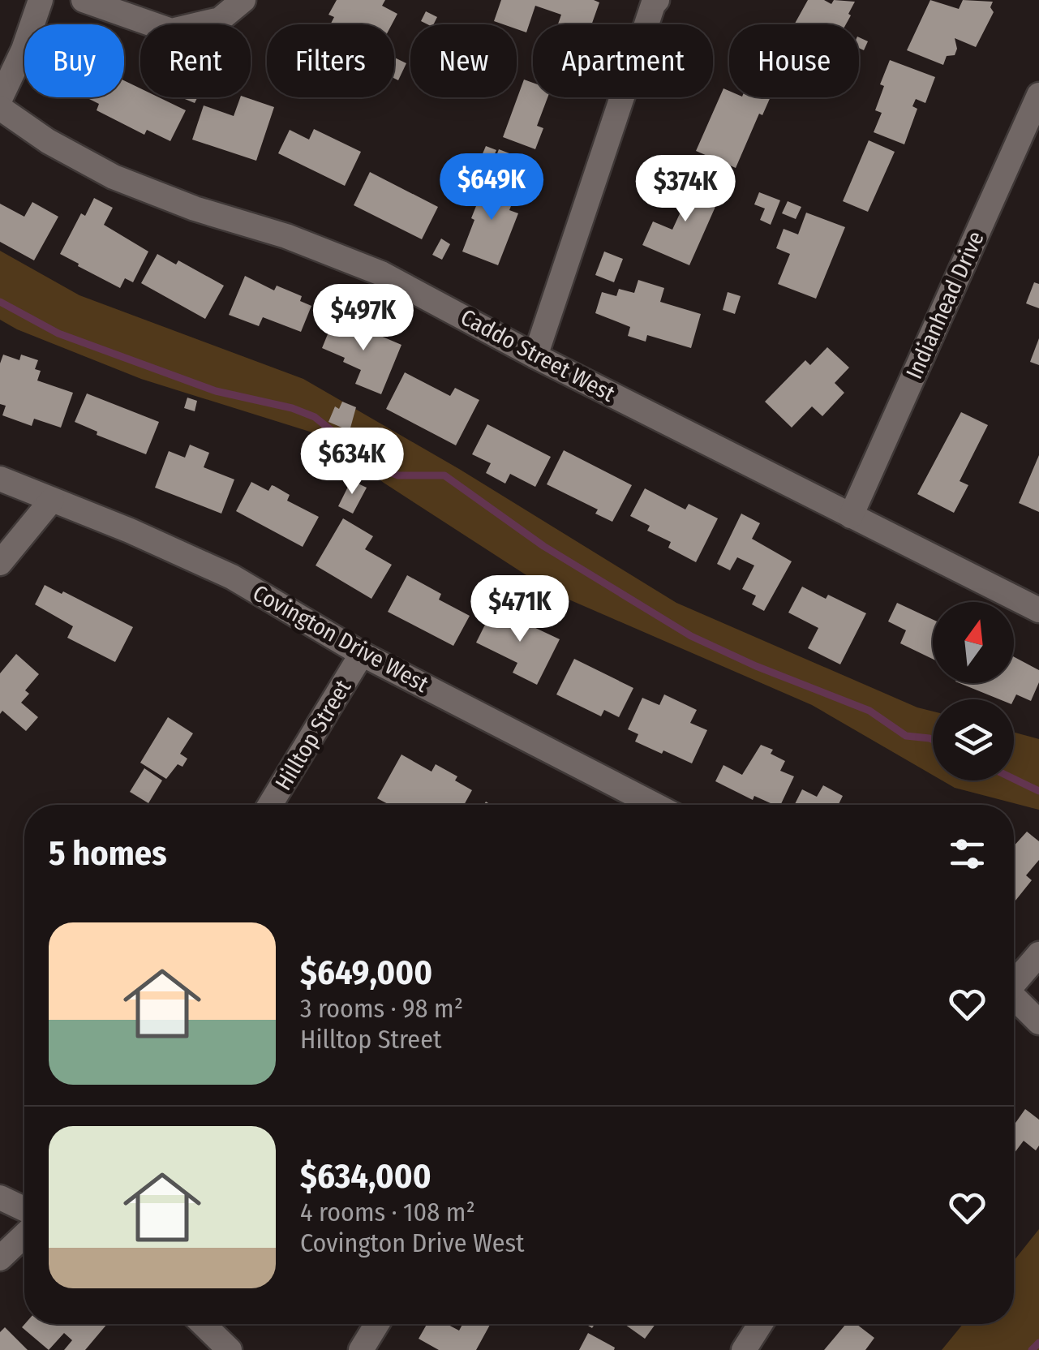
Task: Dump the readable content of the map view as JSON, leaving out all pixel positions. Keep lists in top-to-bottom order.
{
  "streets": {
    "street": [
      "Indianhead Drive",
      "Caddo Street West",
      "Covington Drive West",
      "Hilltop Street"
    ]
  },
  "crossings": [
    ["Indianhead Drive", "Caddo Street West"],
    ["Covington Drive West", "Hilltop Street"]
  ],
  "north": "top",
  "page": {
    "chip": [
      "Buy",
      "Rent",
      "Filters",
      "New",
      "Apartment",
      "House"
    ],
    "price": [
      "$649K",
      "$374K",
      "$497K",
      "$634K",
      "$471K"
    ],
    "heading": "5 homes",
    "list": [
      {
        "name": "$649,000",
        "note": "3 rooms · 98 m² · Hilltop Street"
      },
      {
        "name": "$634,000",
        "note": "4 rooms · 108 m² · Covington Drive West"
      }
    ]
  }
}
